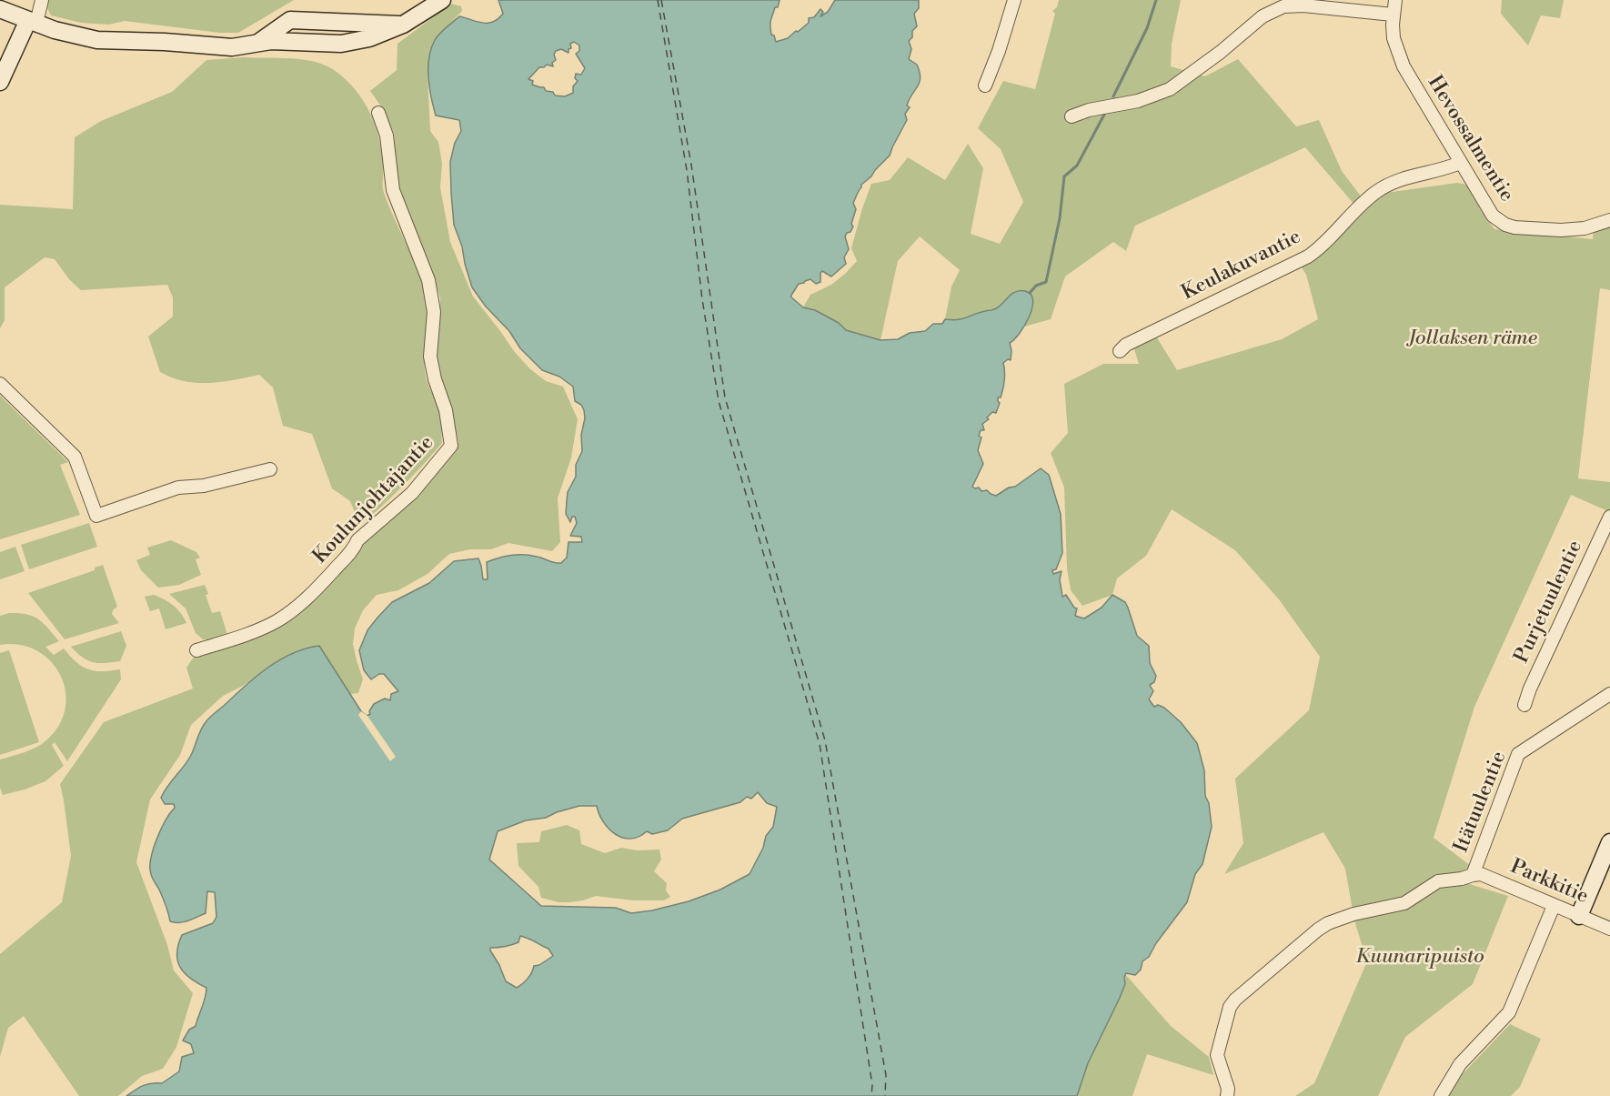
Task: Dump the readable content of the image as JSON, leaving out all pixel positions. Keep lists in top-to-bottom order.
{
  "streets": {
    "street": [
      "Hevossalmentie",
      "Keulakuvantie",
      "Koulunjohtajantie",
      "Purjetuulentie",
      "Itätuulentie",
      "Parkkitie"
    ]
  },
  "crossings": [
    ["Hevossalmentie", "Keulakuvantie"],
    ["Itätuulentie", "Parkkitie"]
  ],
  "parks": ["Jollaksen räme", "Kuunaripuisto"]
}
